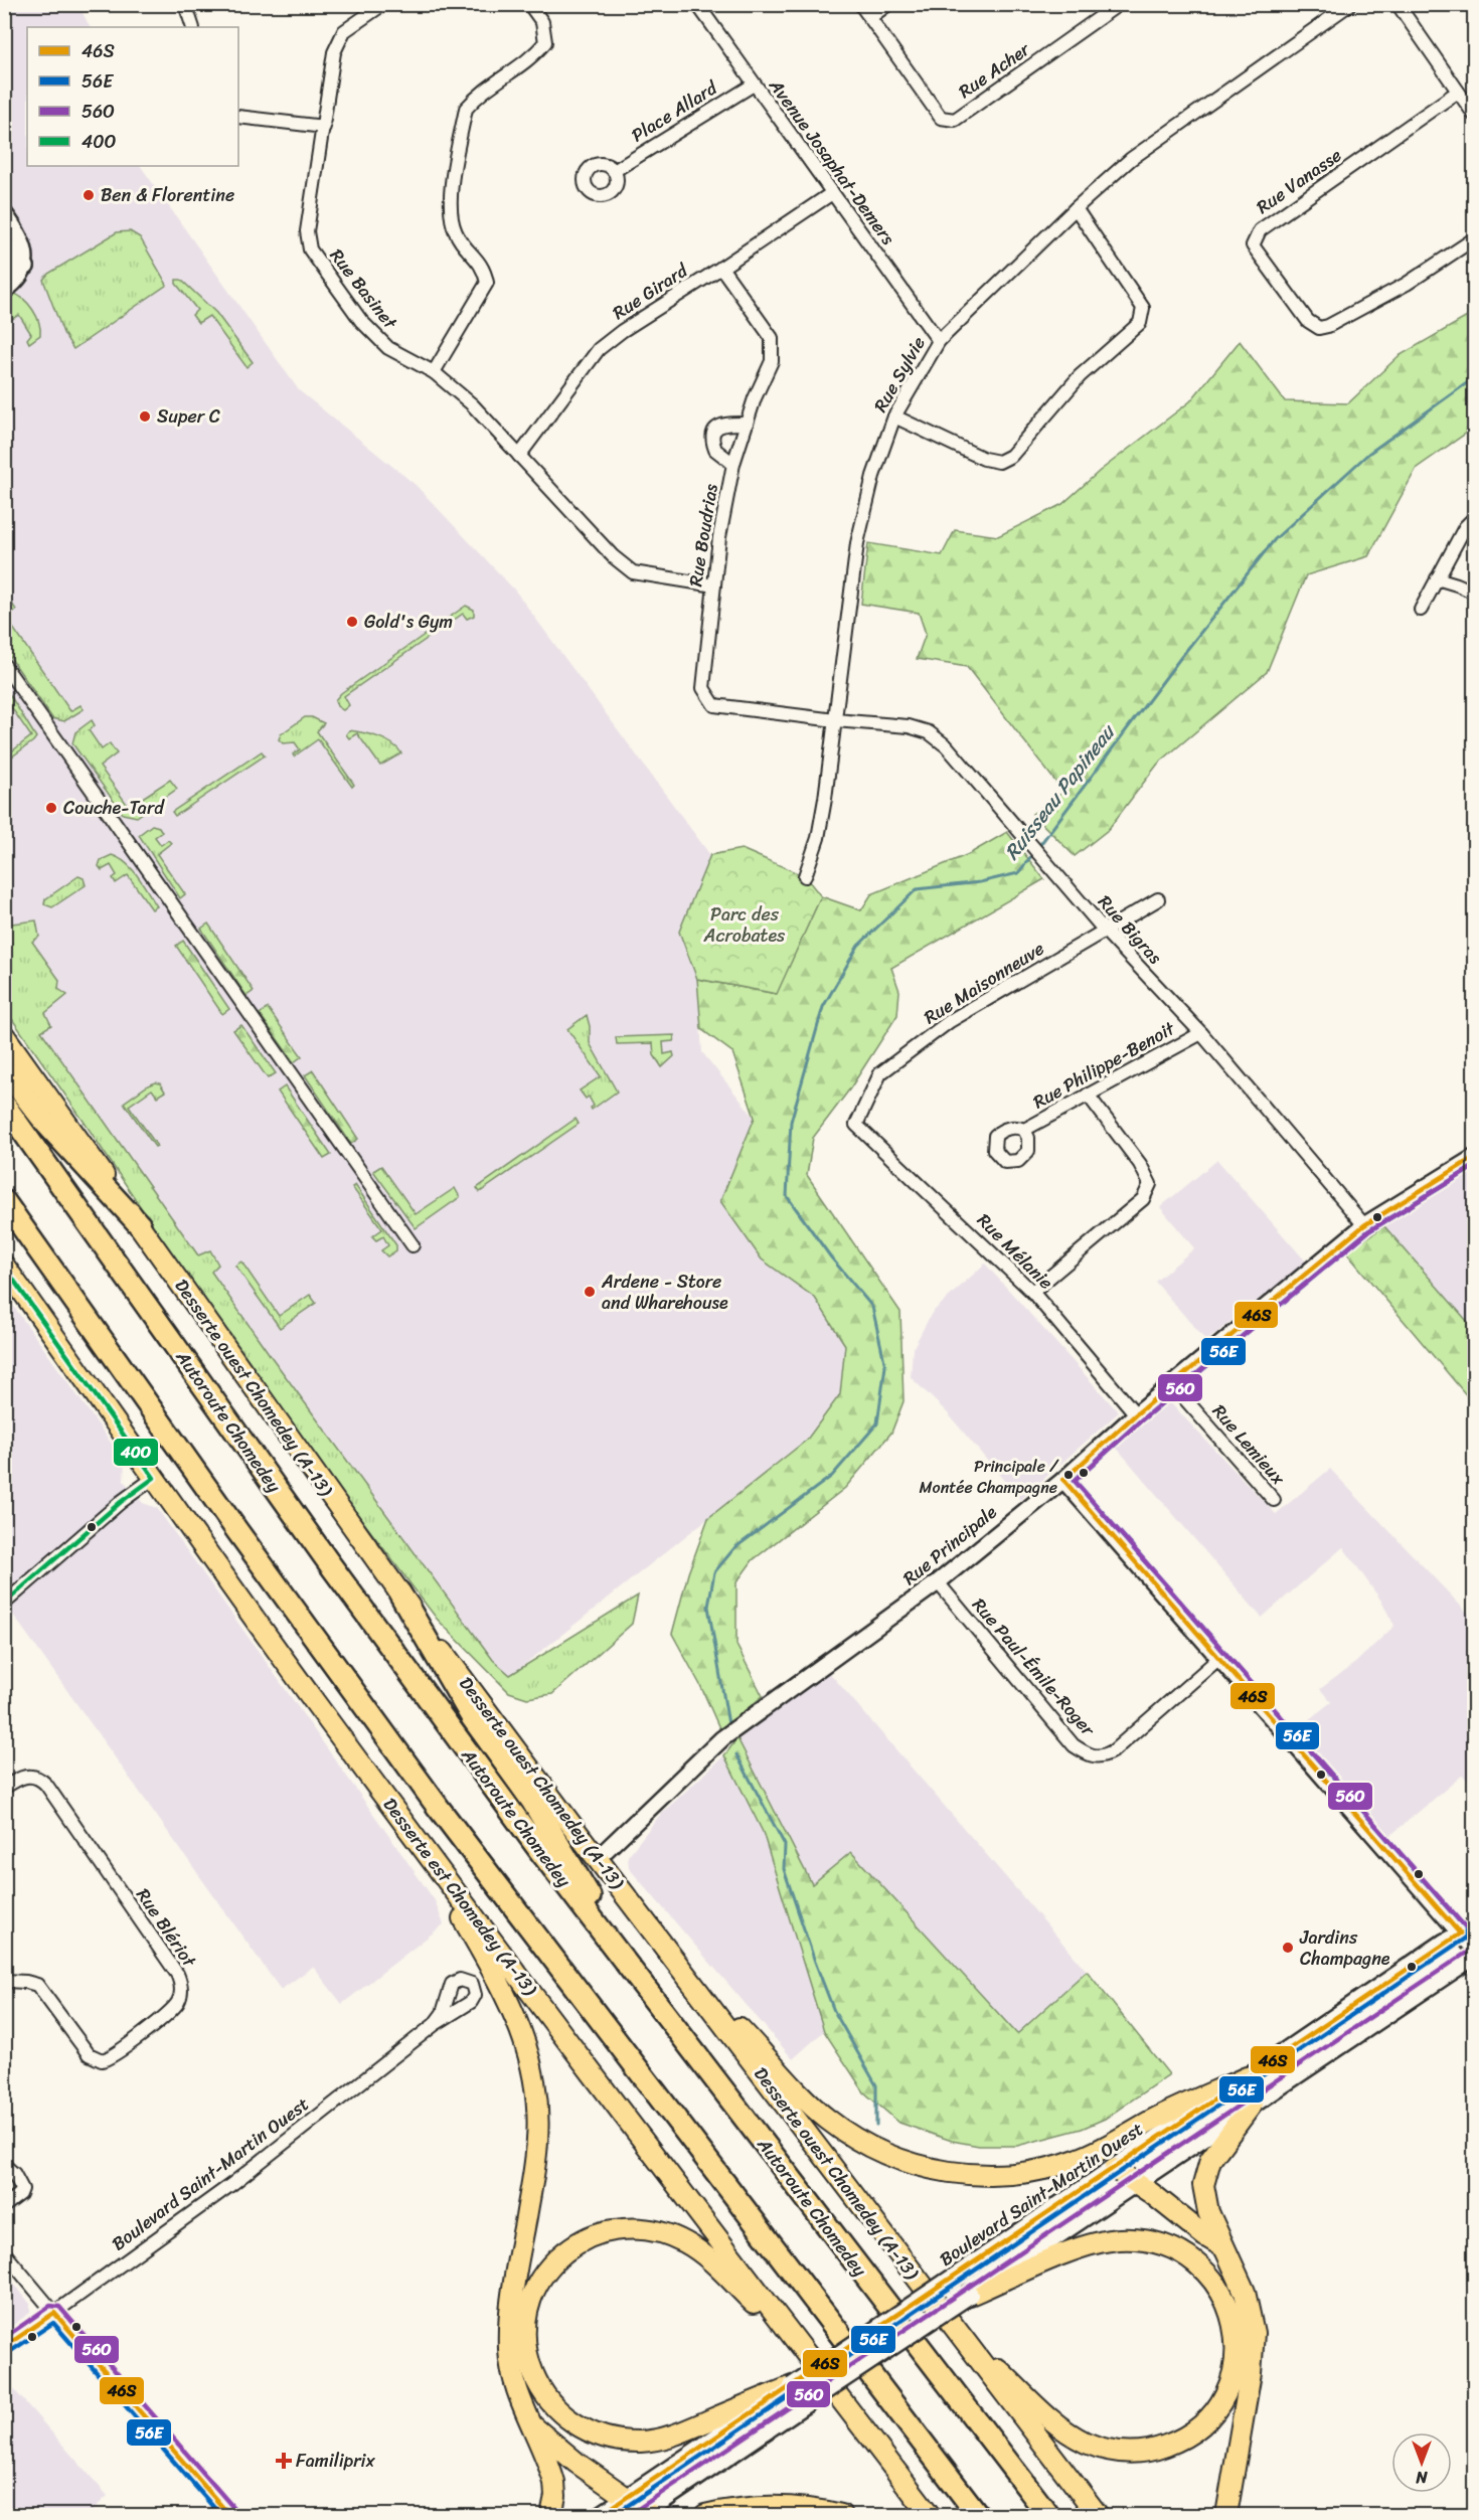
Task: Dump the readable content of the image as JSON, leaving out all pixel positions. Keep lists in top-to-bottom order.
{
  "streets": {
    "highway": ["Autoroute Chomedey"],
    "main road": ["Desserte ouest Chomedey (A-13)", "Desserte est Chomedey (A-13)", "Boulevard Saint-Martin Ouest"],
    "street": [
      "Rue Acher",
      "Place Allard",
      "Avenue Josaphat-Demers",
      "Rue Vanasse",
      "Rue Basinet",
      "Rue Girard",
      "Rue Sylvie",
      "Rue Boudrias",
      "Rue Bigras",
      "Rue Maisonneuve",
      "Rue Philippe-Benoit",
      "Rue Mélanie",
      "Rue Lemieux",
      "Rue Principale",
      "Rue Paul-Émile-Roger",
      "Rue Blériot"
    ]
  },
  "crossings": [
    ["Place Allard", "Avenue Josaphat-Demers"],
    ["Avenue Josaphat-Demers", "Rue Girard"],
    ["Avenue Josaphat-Demers", "Rue Sylvie"],
    ["Rue Basinet", "Rue Girard"],
    ["Rue Basinet", "Rue Boudrias"],
    ["Rue Girard", "Rue Boudrias"],
    ["Rue Sylvie", "Rue Boudrias"],
    ["Rue Sylvie", "Rue Bigras"],
    ["Rue Boudrias", "Rue Bigras"],
    ["Rue Bigras", "Rue Maisonneuve"],
    ["Rue Bigras", "Rue Philippe-Benoit"],
    ["Rue Bigras", "Rue Principale"],
    ["Rue Maisonneuve", "Rue Mélanie"],
    ["Rue Mélanie", "Rue Principale"],
    ["Desserte ouest Chomedey (A-13)", "Rue Principale"],
    ["Rue Lemieux", "Rue Principale"],
    ["Rue Principale", "Rue Paul-Émile-Roger"]
  ],
  "water": ["Ruisseau Papineau"],
  "parks": ["Parc des Acrobates"],
  "places": {
    "other": [
      "Ben & Florentine",
      "Super C",
      "Gold's Gym",
      "Couche-Tard",
      "Ardene - Store and Wharehouse",
      "Principale / Montée Champagne",
      "Jardins Champagne"
    ],
    "health": ["Familiprix"]
  },
  "lines": [
    "transit line 46S",
    "transit line 56E",
    "transit line 56O",
    "transit line 40O"
  ],
  "legend": [
    "46S",
    "56E",
    "56O",
    "40O"
  ],
  "north": "bottom"
}
